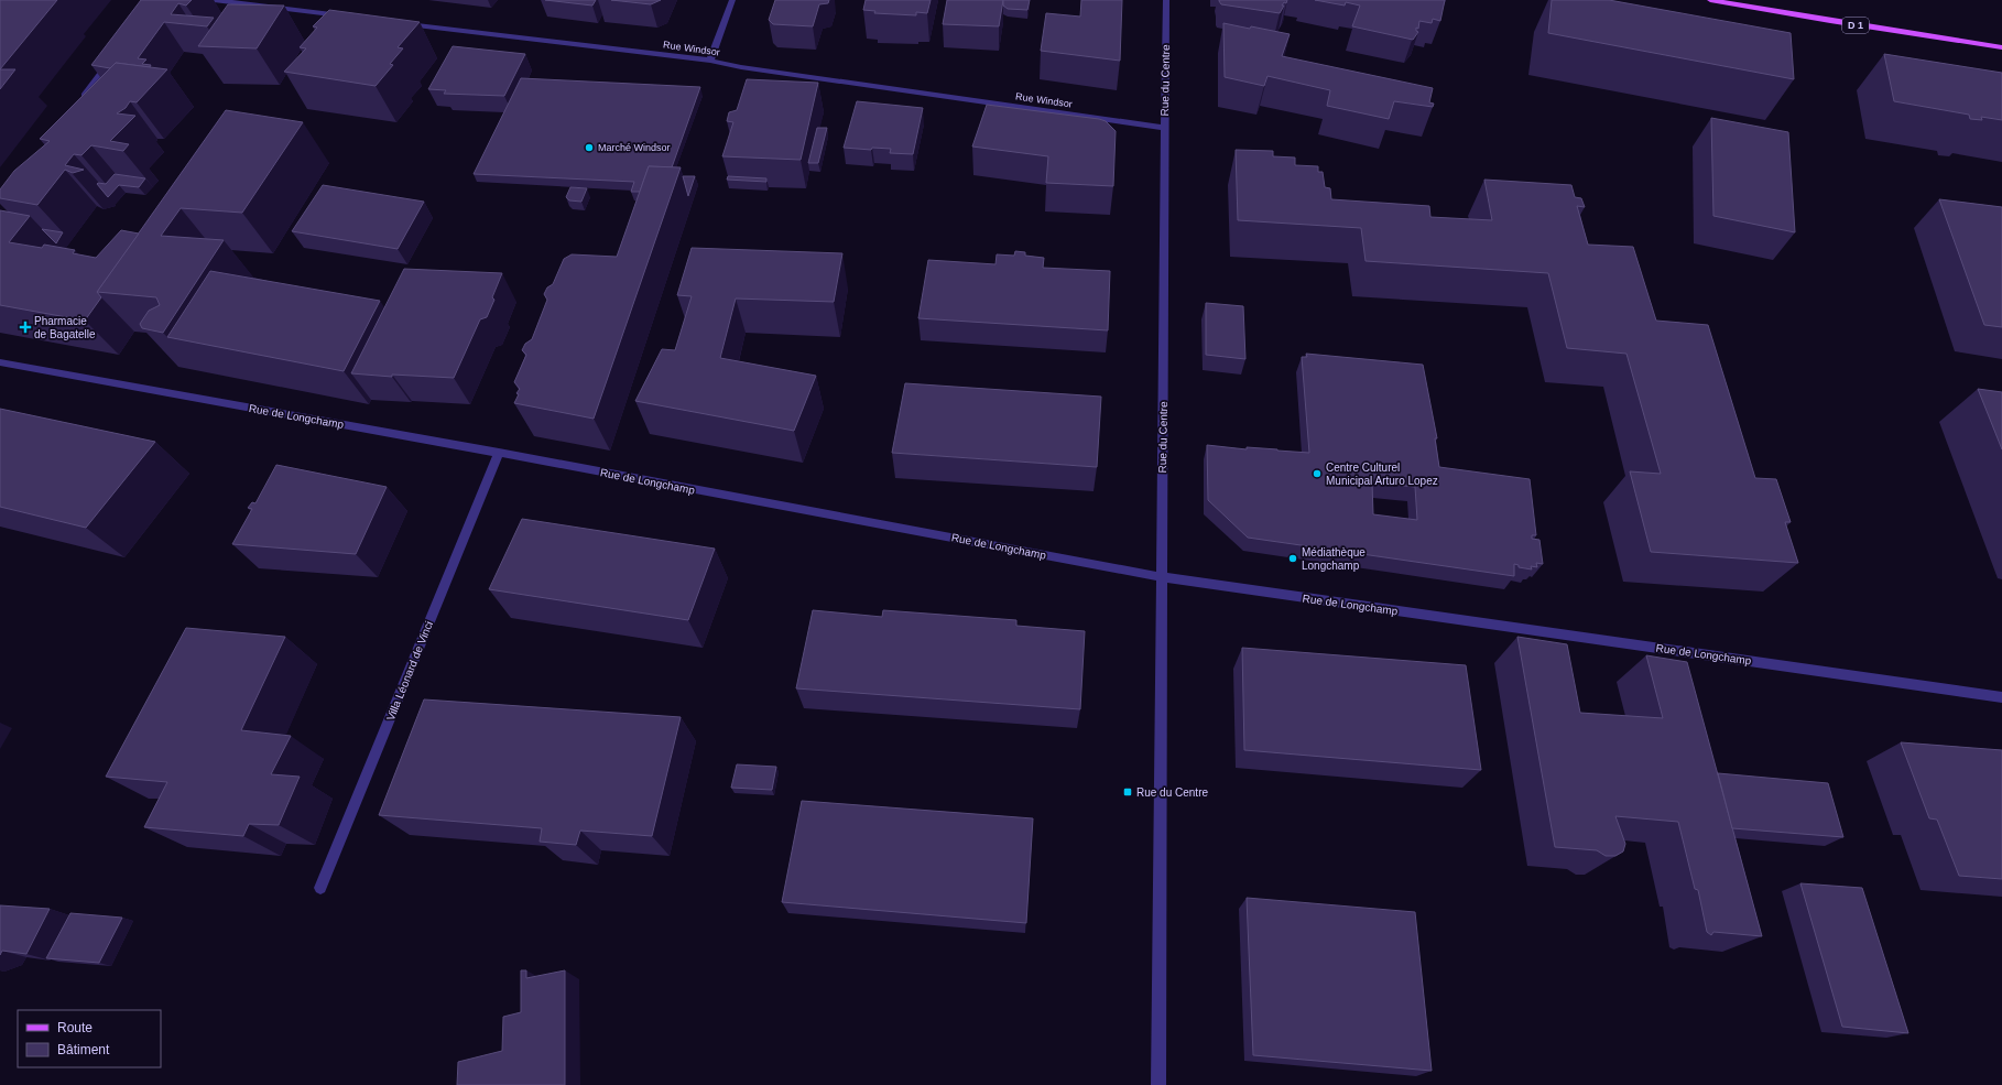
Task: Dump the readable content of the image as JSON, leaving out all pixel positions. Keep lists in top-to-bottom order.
{
  "streets": {
    "main road": ["D 1"],
    "street": [
      "Rue Windsor",
      "Rue du Centre",
      "Rue de Longchamp",
      "Villa Léonard de Vinci"
    ]
  },
  "crossings": [
    ["Rue Windsor", "Rue du Centre"],
    ["Rue du Centre", "Rue de Longchamp"],
    ["Rue de Longchamp", "Villa Léonard de Vinci"]
  ],
  "places": {
    "other": ["Marché Windsor", "Centre Culturel Municipal Arturo Lopez", "Médiathèque Longchamp"],
    "health": ["Pharmacie de Bagatelle"],
    "transit": ["Rue du Centre"]
  },
  "legend": ["Route", "Bâtiment"]
}
